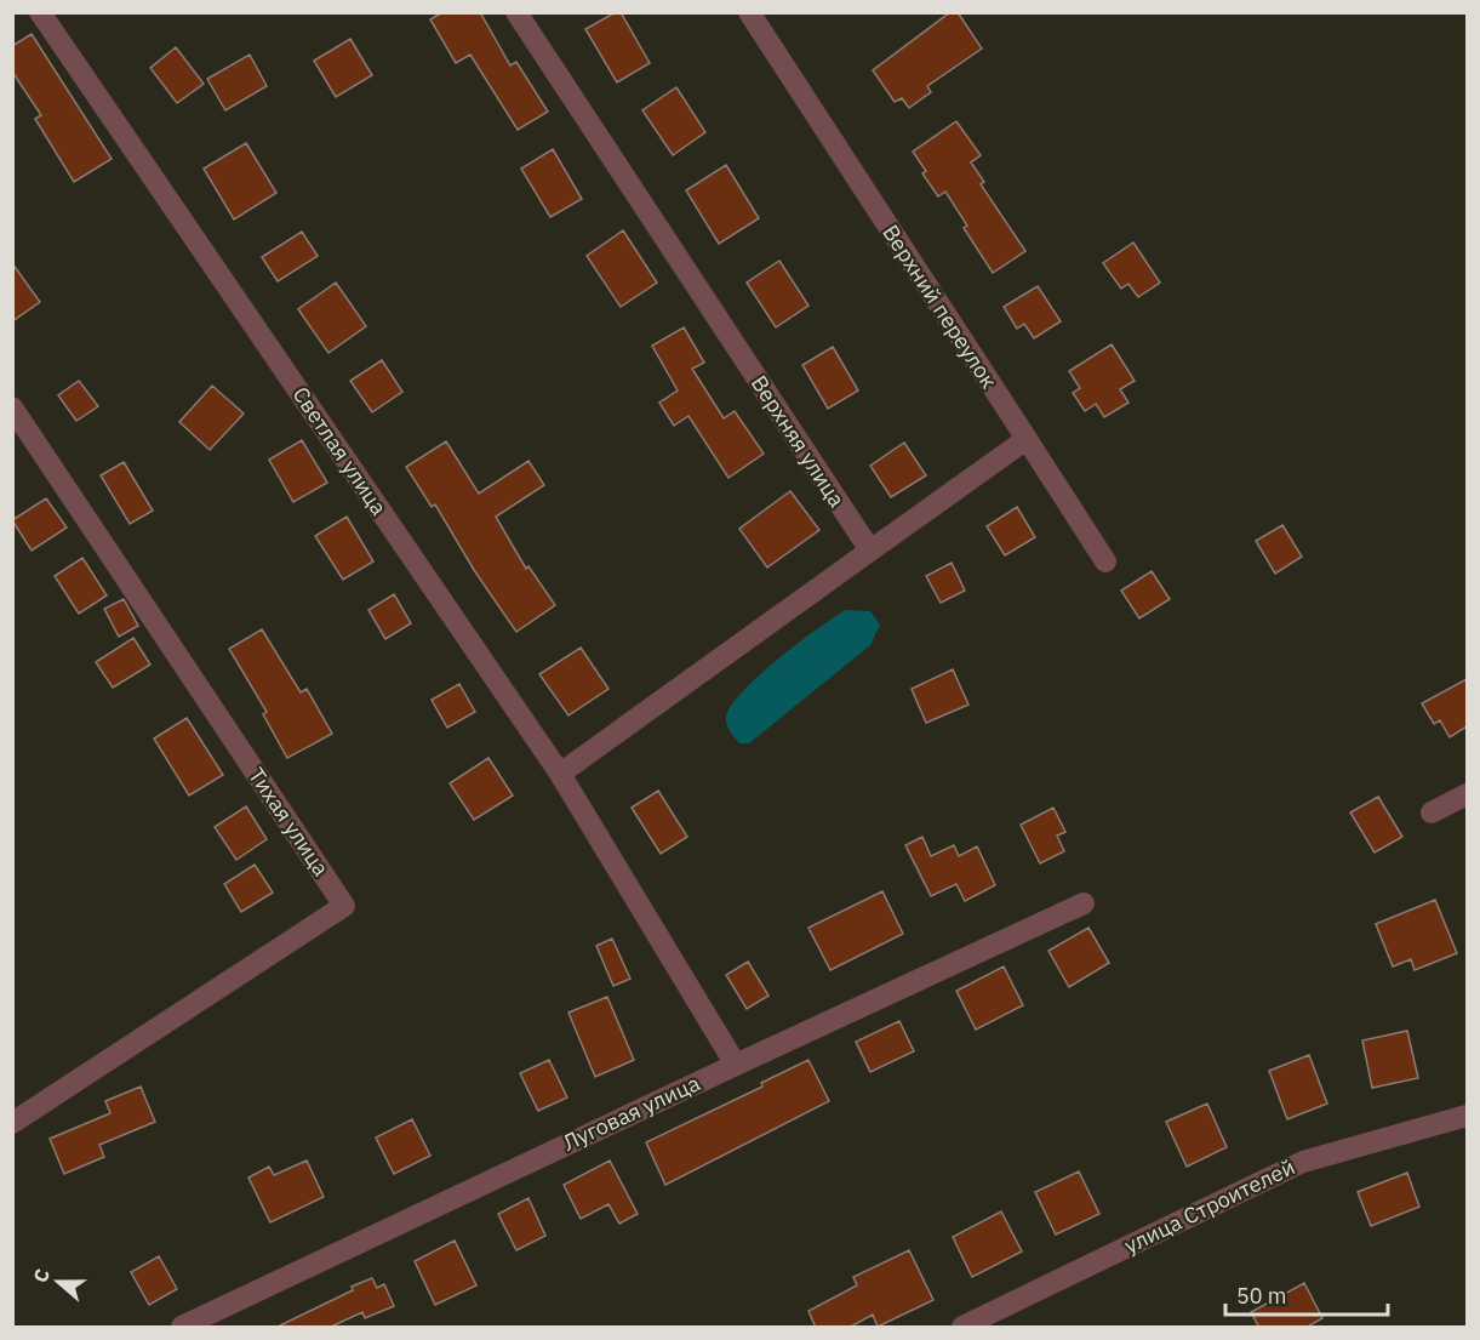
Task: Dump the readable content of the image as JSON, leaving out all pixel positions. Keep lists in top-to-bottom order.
{
  "streets": {
    "street": [
      "Верхний переулок",
      "Верхняя улица",
      "Светлая улица",
      "Тихая улица",
      "Луговая улица",
      "улица Строителей"
    ]
  },
  "crossings": [
    ["Светлая улица", "Луговая улица"]
  ],
  "scale_bar": "50 m",
  "north": "left"
}
